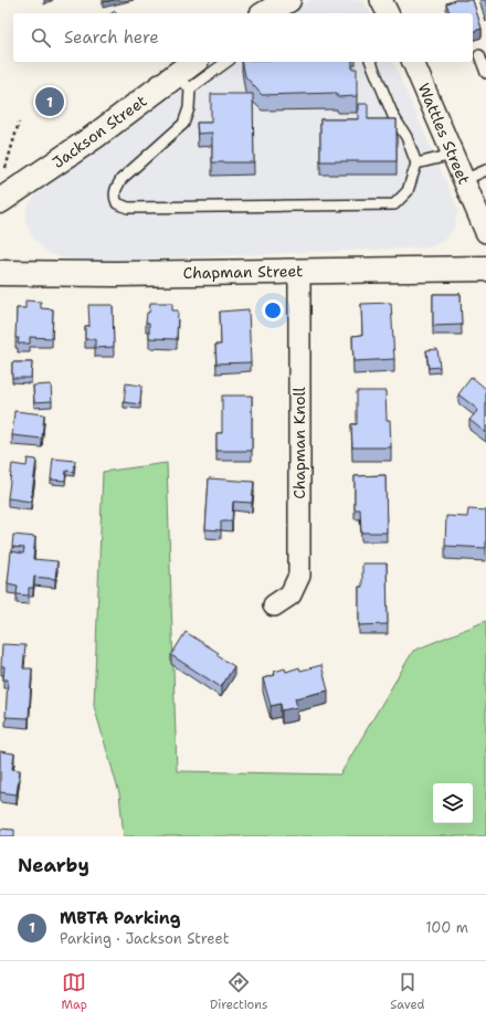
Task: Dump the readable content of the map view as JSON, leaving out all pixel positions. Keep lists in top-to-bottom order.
{
  "streets": {
    "main road": ["Jackson Street", "Chapman Street"],
    "street": ["Wattles Street", "Chapman Knoll"]
  },
  "crossings": [
    ["Chapman Street", "Chapman Knoll"]
  ],
  "page": {
    "search": "Search here",
    "pins": "1",
    "heading": "Nearby",
    "list": [
      {
        "mark": "1",
        "name": "MBTA Parking",
        "note": "Parking · Jackson Street",
        "value": "100 m"
      }
    ],
    "nav": ["Map", "Directions", "Saved"]
  }
}
